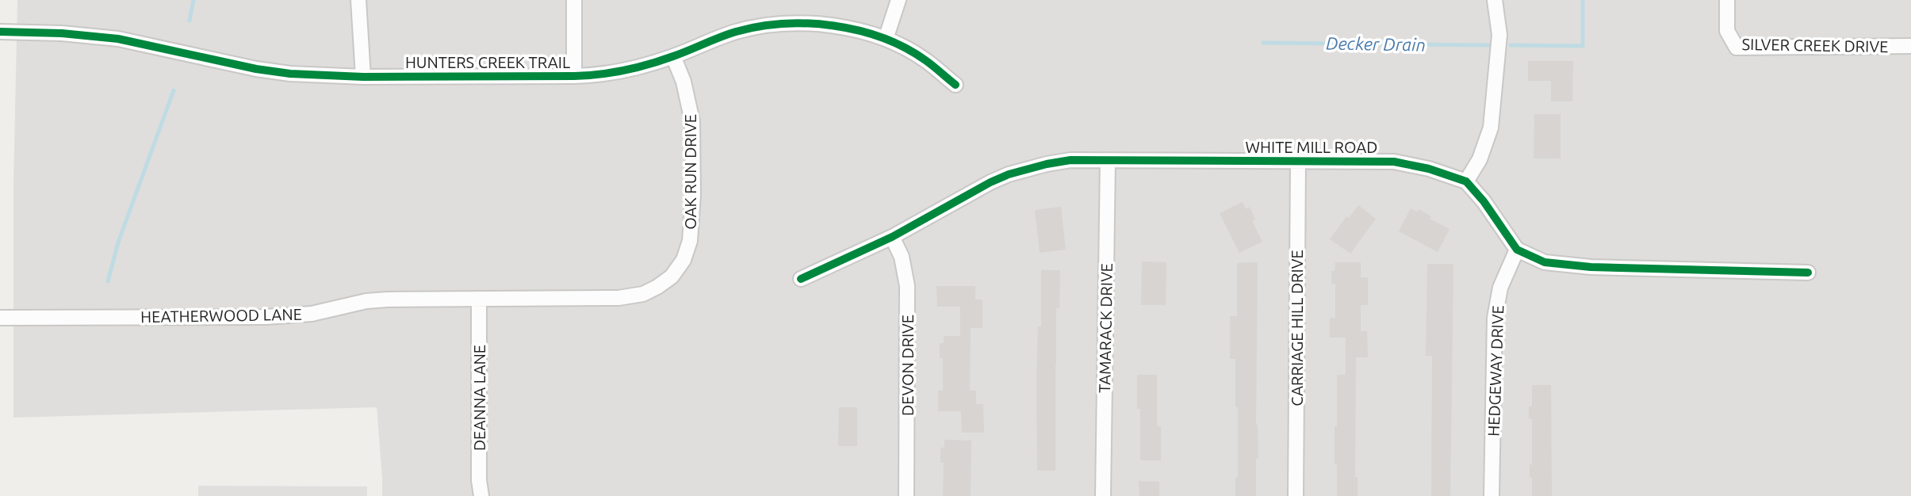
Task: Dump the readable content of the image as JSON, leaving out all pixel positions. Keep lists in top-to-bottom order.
{
  "streets": {
    "street": [
      "SILVER CREEK DRIVE",
      "HUNTERS CREEK TRAIL",
      "WHITE MILL ROAD",
      "OAK RUN DRIVE",
      "HEATHERWOOD LANE",
      "TAMARACK DRIVE",
      "CARRIAGE HILL DRIVE",
      "DEVON DRIVE",
      "HEDGEWAY DRIVE",
      "DEANNA LANE"
    ]
  },
  "crossings": [
    ["HUNTERS CREEK TRAIL", "OAK RUN DRIVE"],
    ["WHITE MILL ROAD", "TAMARACK DRIVE"],
    ["WHITE MILL ROAD", "CARRIAGE HILL DRIVE"],
    ["WHITE MILL ROAD", "DEVON DRIVE"],
    ["OAK RUN DRIVE", "HEATHERWOOD LANE"],
    ["HEATHERWOOD LANE", "DEANNA LANE"]
  ],
  "water": ["Decker Drain"]
}
